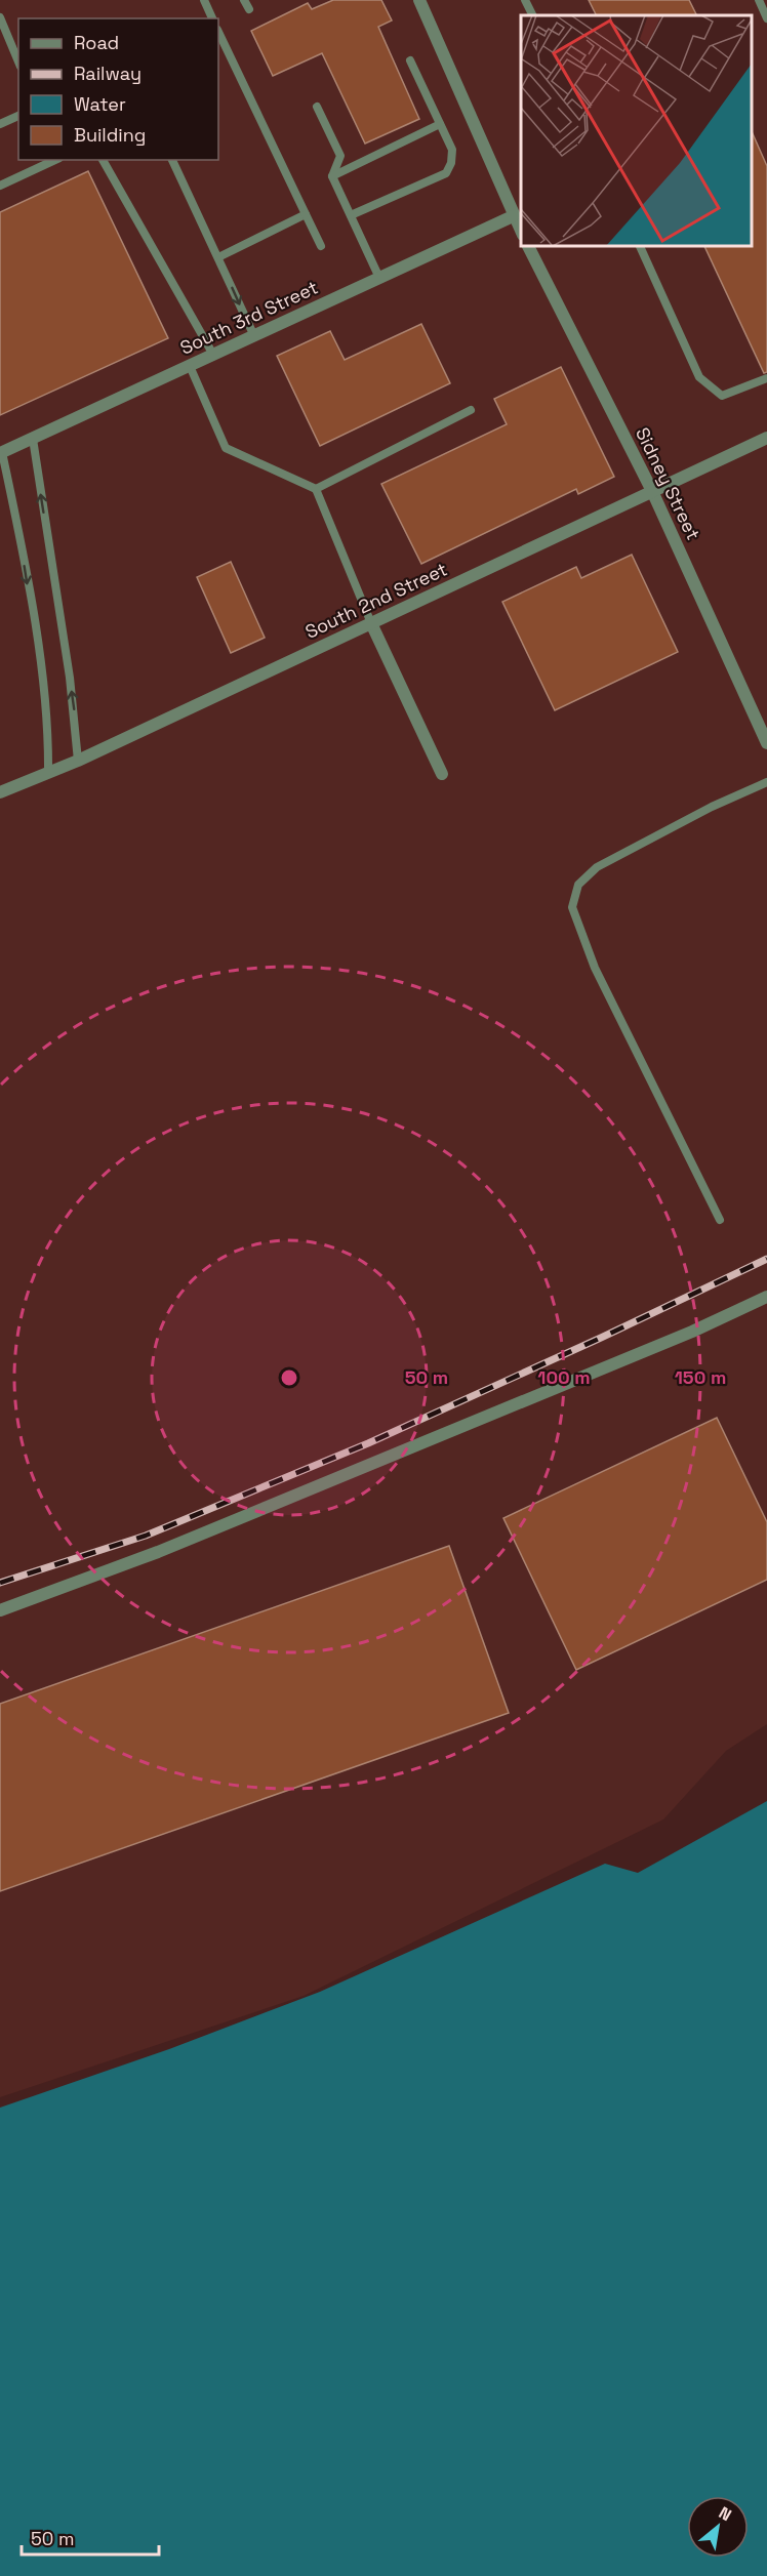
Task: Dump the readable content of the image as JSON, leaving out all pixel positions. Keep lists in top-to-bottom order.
{
  "streets": {
    "street": ["South 3rd Street", "Sidney Street", "South 2nd Street"]
  },
  "crossings": [
    ["Sidney Street", "South 2nd Street"]
  ],
  "legend": [
    "Road",
    "Railway",
    "Water",
    "Building"
  ],
  "scale_bar": "50 m",
  "north": "top right",
  "rings": ["50 m", "100 m", "150 m"]
}
